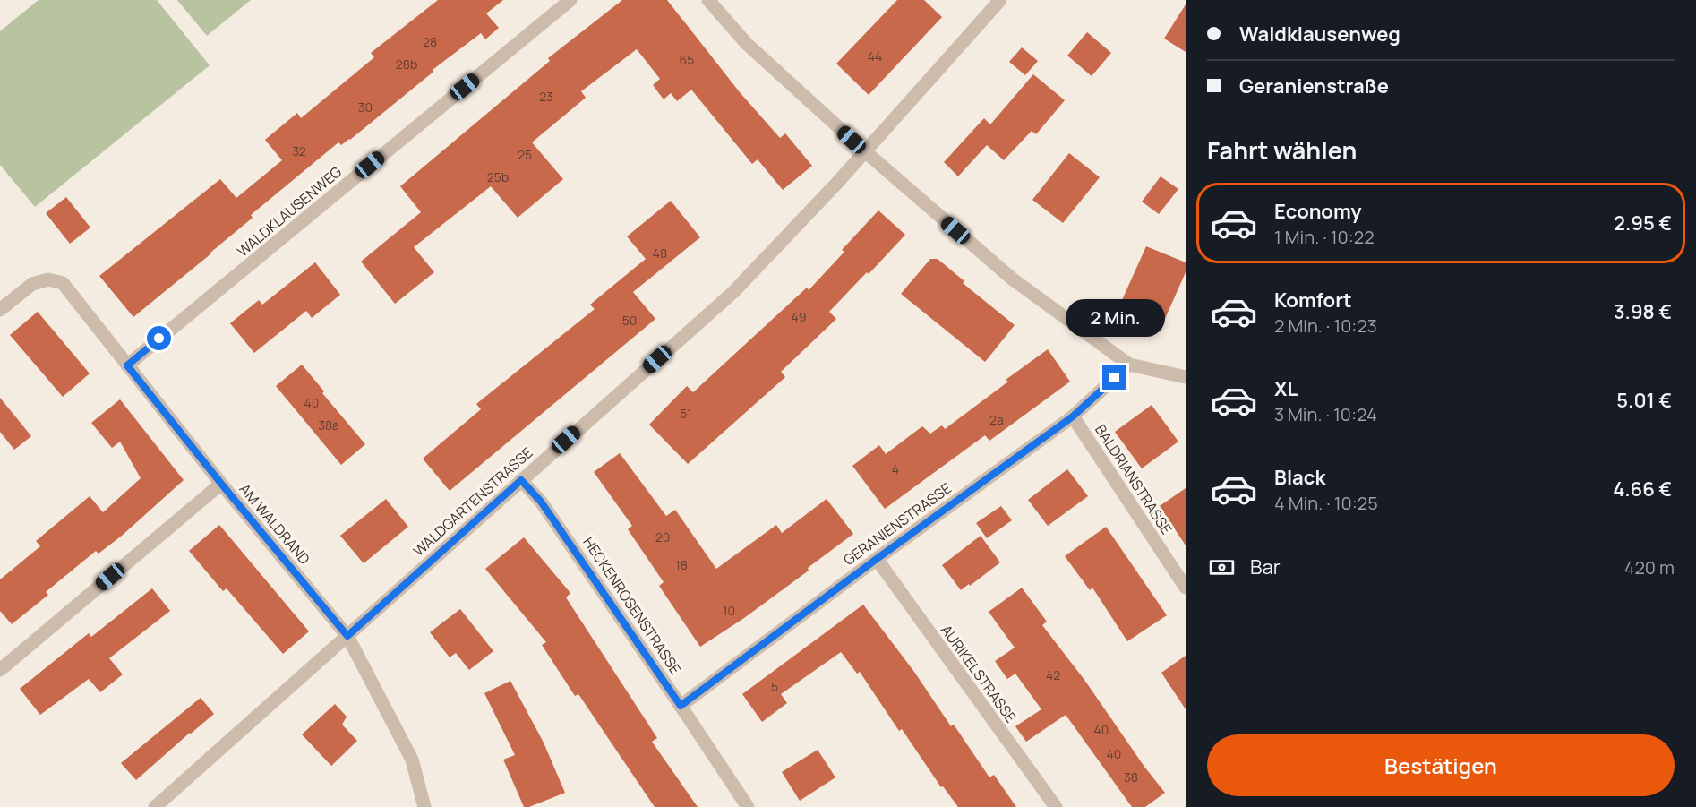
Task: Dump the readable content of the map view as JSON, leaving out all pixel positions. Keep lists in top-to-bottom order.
{
  "streets": {
    "street": [
      "WALDKLAUSENWEG",
      "BALDRIANSTRASSE",
      "WALDGARTENSTRASSE",
      "AM WALDRAND",
      "GERANIENSTRASSE",
      "HECKENROSENSTRASSE",
      "AURIKELSTRASSE"
    ]
  },
  "crossings": [
    ["WALDKLAUSENWEG", "AM WALDRAND"],
    ["BALDRIANSTRASSE", "GERANIENSTRASSE"],
    ["WALDGARTENSTRASSE", "AM WALDRAND"],
    ["WALDGARTENSTRASSE", "HECKENROSENSTRASSE"],
    ["GERANIENSTRASSE", "HECKENROSENSTRASSE"],
    ["GERANIENSTRASSE", "AURIKELSTRASSE"]
  ],
  "house_numbers": [
    "28",
    "44",
    "65",
    "28b",
    "23",
    "30",
    "32",
    "25",
    "25b",
    "48",
    "49",
    "50",
    "40",
    "51",
    "2a",
    "38a",
    "4",
    "20",
    "18",
    "10",
    "42",
    "5",
    "40",
    "40",
    "38"
  ],
  "page": {
    "banner": ["Waldklausenweg", "Geranienstraße"],
    "heading": "Fahrt wählen",
    "list": [
      {
        "name": "Economy",
        "note": "1 Min. · 10:22",
        "value": "2.95 €"
      },
      {
        "name": "Komfort",
        "note": "2 Min. · 10:23",
        "value": "3.98 €"
      },
      {
        "name": "XL",
        "note": "3 Min. · 10:24",
        "value": "5.01 €"
      },
      {
        "name": "Black",
        "note": "4 Min. · 10:25",
        "value": "4.66 €"
      }
    ],
    "bubble": "2 Min.",
    "pay": ["Bar", "420 m"],
    "buttons": "Bestätigen"
  }
}
